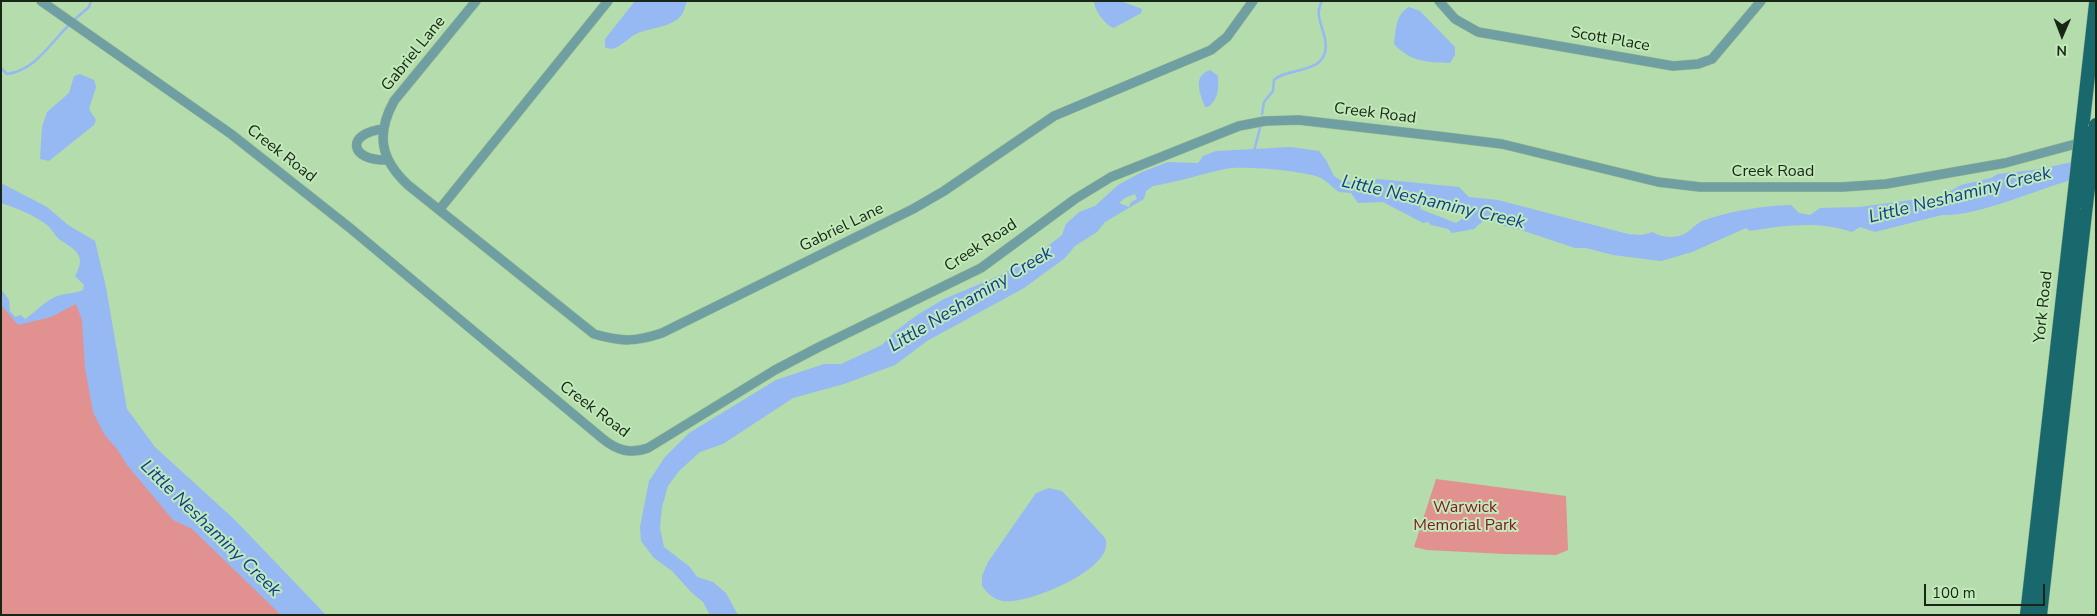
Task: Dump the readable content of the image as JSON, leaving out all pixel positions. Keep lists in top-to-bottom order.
{
  "streets": {
    "highway": ["York Road"],
    "street": ["Scott Place", "Gabriel Lane", "Creek Road"]
  },
  "water": ["Little Neshaminy Creek"],
  "parks": ["Warwick Memorial Park"],
  "scale_bar": "100 m",
  "north": "bottom"
}
